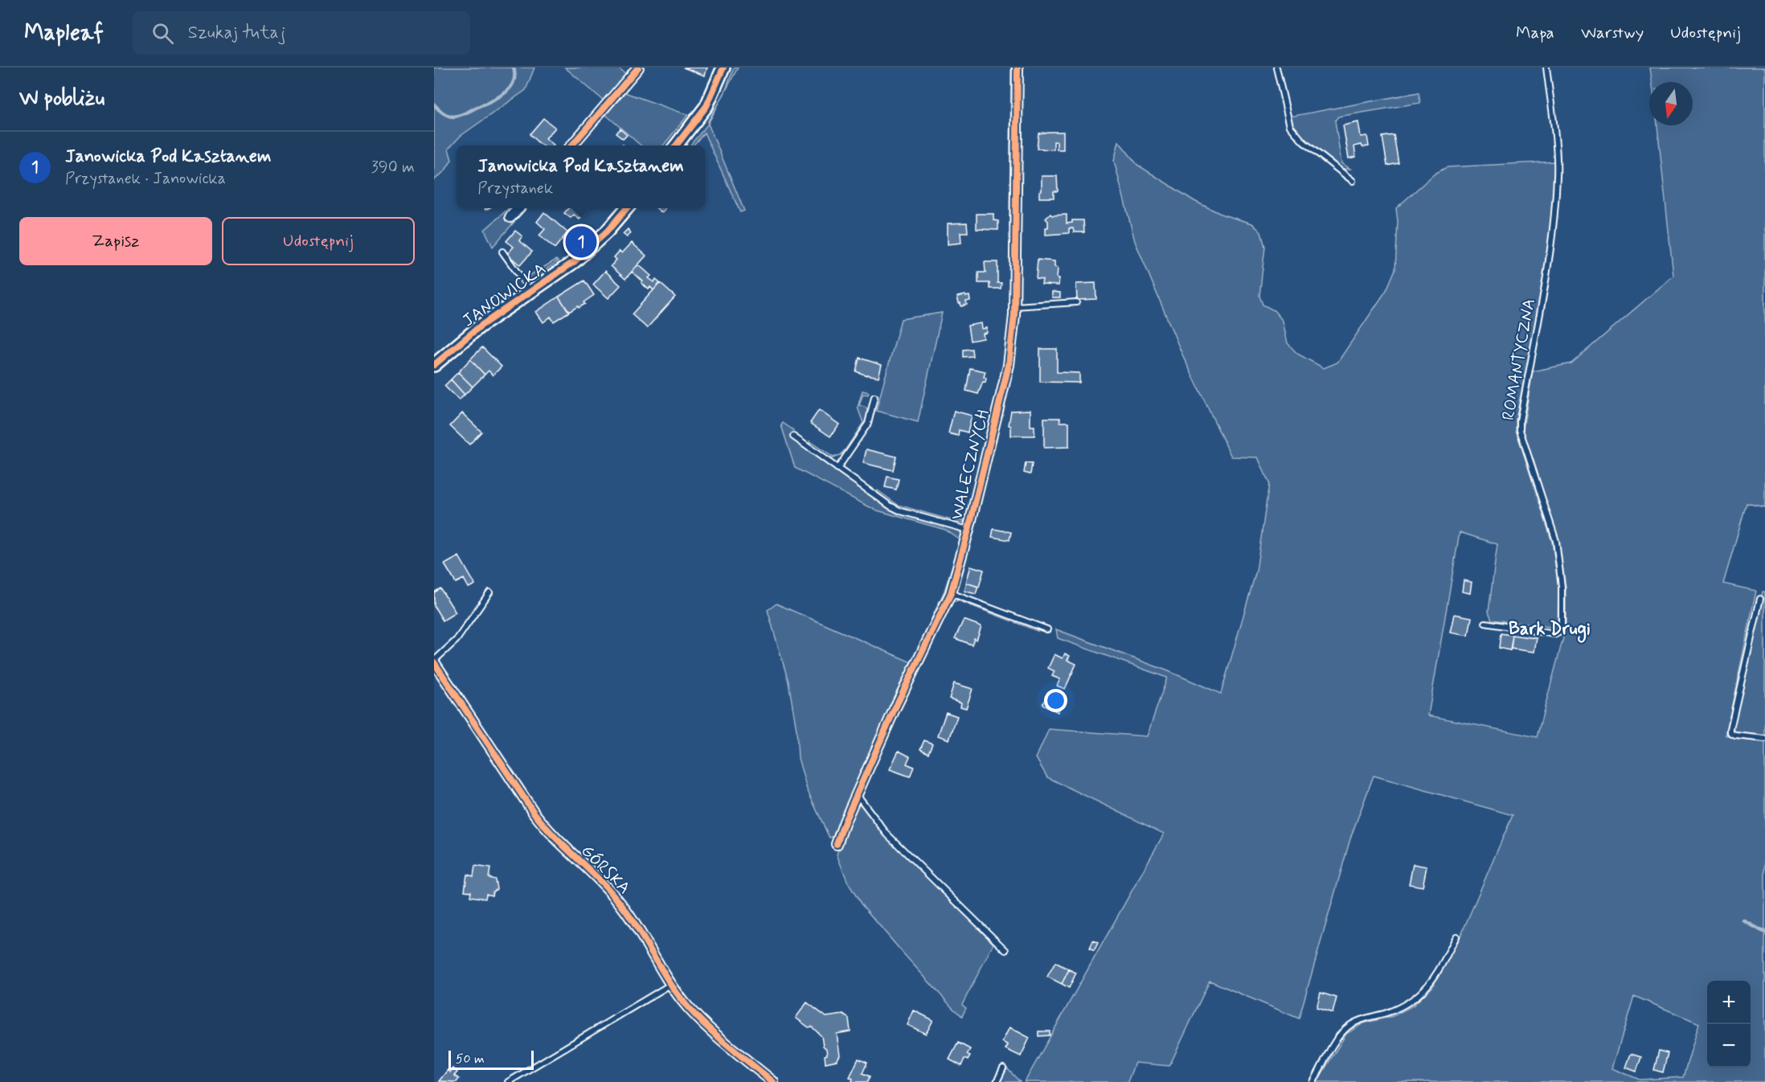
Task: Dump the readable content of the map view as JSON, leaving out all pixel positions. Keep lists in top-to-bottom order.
{
  "streets": {
    "street": ["JANOWICKA", "WALECZNYCH", "GÓRSKA"],
    "lane": ["ROMANTYCZNA"]
  },
  "districts": ["Bark Drugi"],
  "scale_bar": "50 m",
  "north": "bottom",
  "page": {
    "header": "Mapleaf",
    "search": "Szukaj tutaj",
    "nav": ["Mapa", "Warstwy", "Udostępnij"],
    "heading": "W pobliżu",
    "list": [
      {
        "mark": "1",
        "name": "Janowicka Pod Kasztanem",
        "note": "Przystanek · Janowicka",
        "value": "390 m"
      }
    ],
    "popup": ["Janowicka Pod Kasztanem", "Przystanek"],
    "buttons": ["Zapisz", "Udostępnij"],
    "pins": "1",
    "map_buttons": ["+", "−"],
    "scale": "50 m"
  }
}
